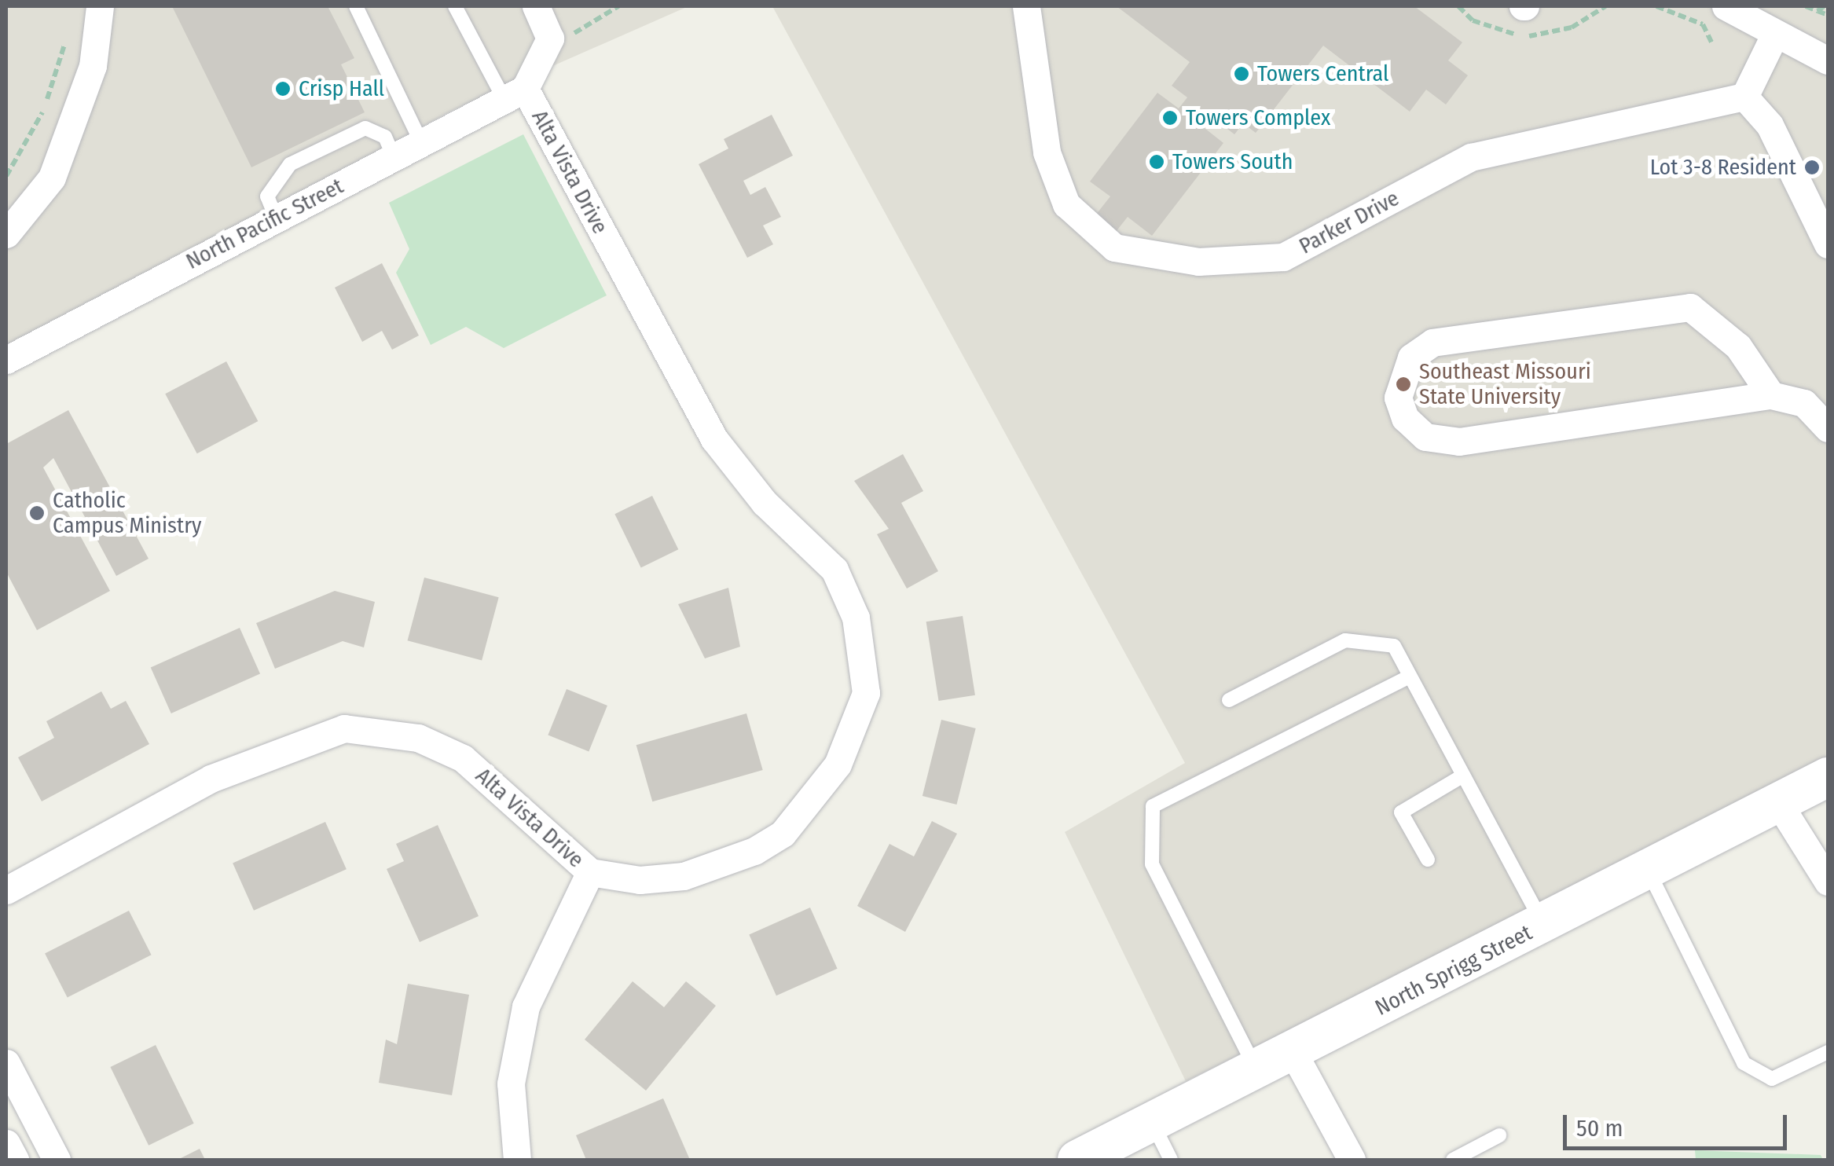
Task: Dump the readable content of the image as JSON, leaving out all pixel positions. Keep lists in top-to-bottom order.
{
  "streets": {
    "main road": ["North Sprigg Street"],
    "street": ["Alta Vista Drive", "Parker Drive", "North Pacific Street"]
  },
  "crossings": [
    ["Alta Vista Drive", "North Pacific Street"]
  ],
  "places": [
    "Towers Central",
    "Crisp Hall",
    "Towers Complex",
    "Towers South",
    "Lot 3-8 Resident",
    "Southeast Missouri State University",
    "Catholic Campus Ministry"
  ],
  "scale_bar": "50 m"
}
